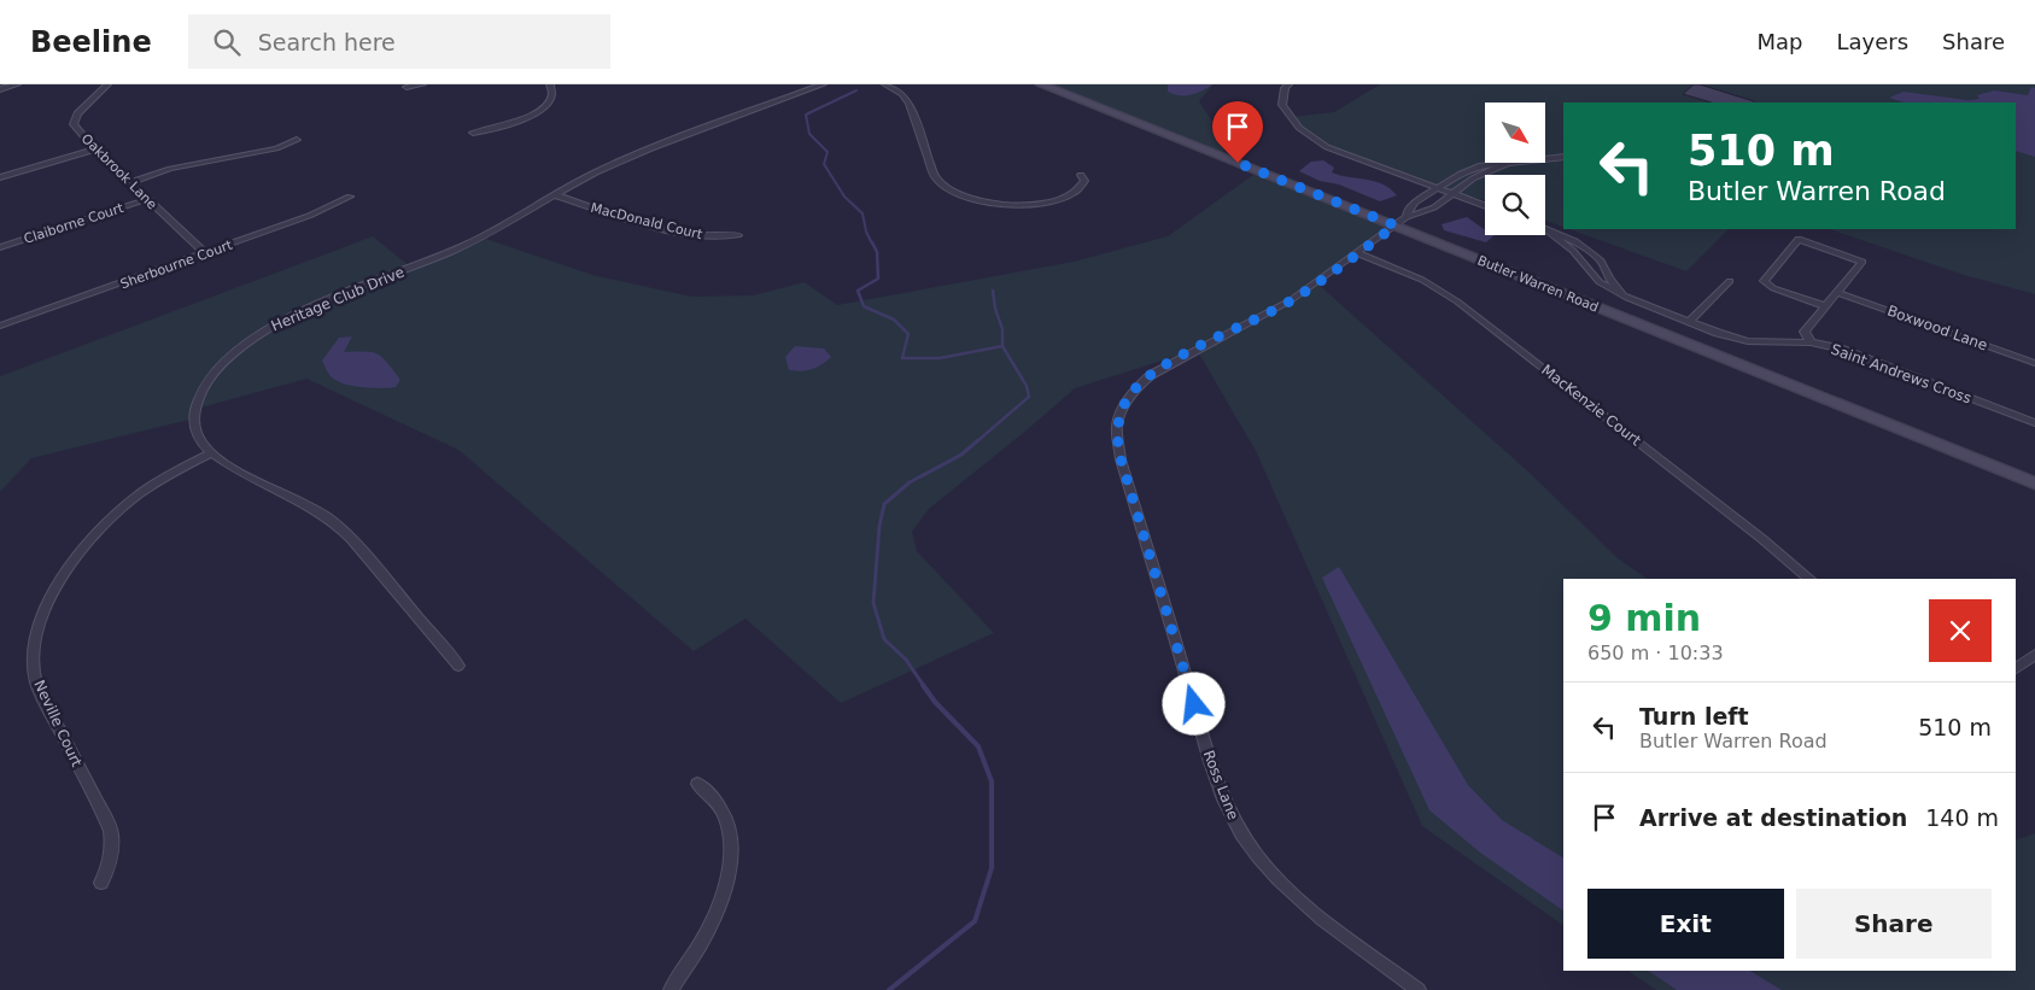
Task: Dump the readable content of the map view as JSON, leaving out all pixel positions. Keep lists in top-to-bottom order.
{
  "streets": {
    "main road": ["Butler Warren Road"],
    "street": [
      "Oakbrook Lane",
      "MacDonald Court",
      "Claiborne Court",
      "Sherbourne Court",
      "Heritage Club Drive",
      "Boxwood Lane",
      "Saint Andrews Cross",
      "MacKenzie Court",
      "Neville Court",
      "Ross Lane"
    ]
  },
  "crossings": [
    ["Oakbrook Lane", "Claiborne Court"],
    ["Oakbrook Lane", "Sherbourne Court"],
    ["MacDonald Court", "Heritage Club Drive"],
    ["Butler Warren Road", "Ross Lane"],
    ["Heritage Club Drive", "Neville Court"],
    ["MacKenzie Court", "Ross Lane"]
  ],
  "north": "bottom right",
  "page": {
    "header": "Beeline",
    "search": "Search here",
    "nav": ["Map", "Layers", "Share"],
    "turn": ["510 m", "Butler Warren Road"],
    "heading": ["9 min", "650 m · 10:33"],
    "list": [
      {
        "name": "Turn left",
        "note": "Butler Warren Road",
        "value": "510 m"
      },
      {
        "name": "Arrive at destination",
        "value": "140 m"
      }
    ],
    "buttons": ["Exit", "Share"]
  }
}
